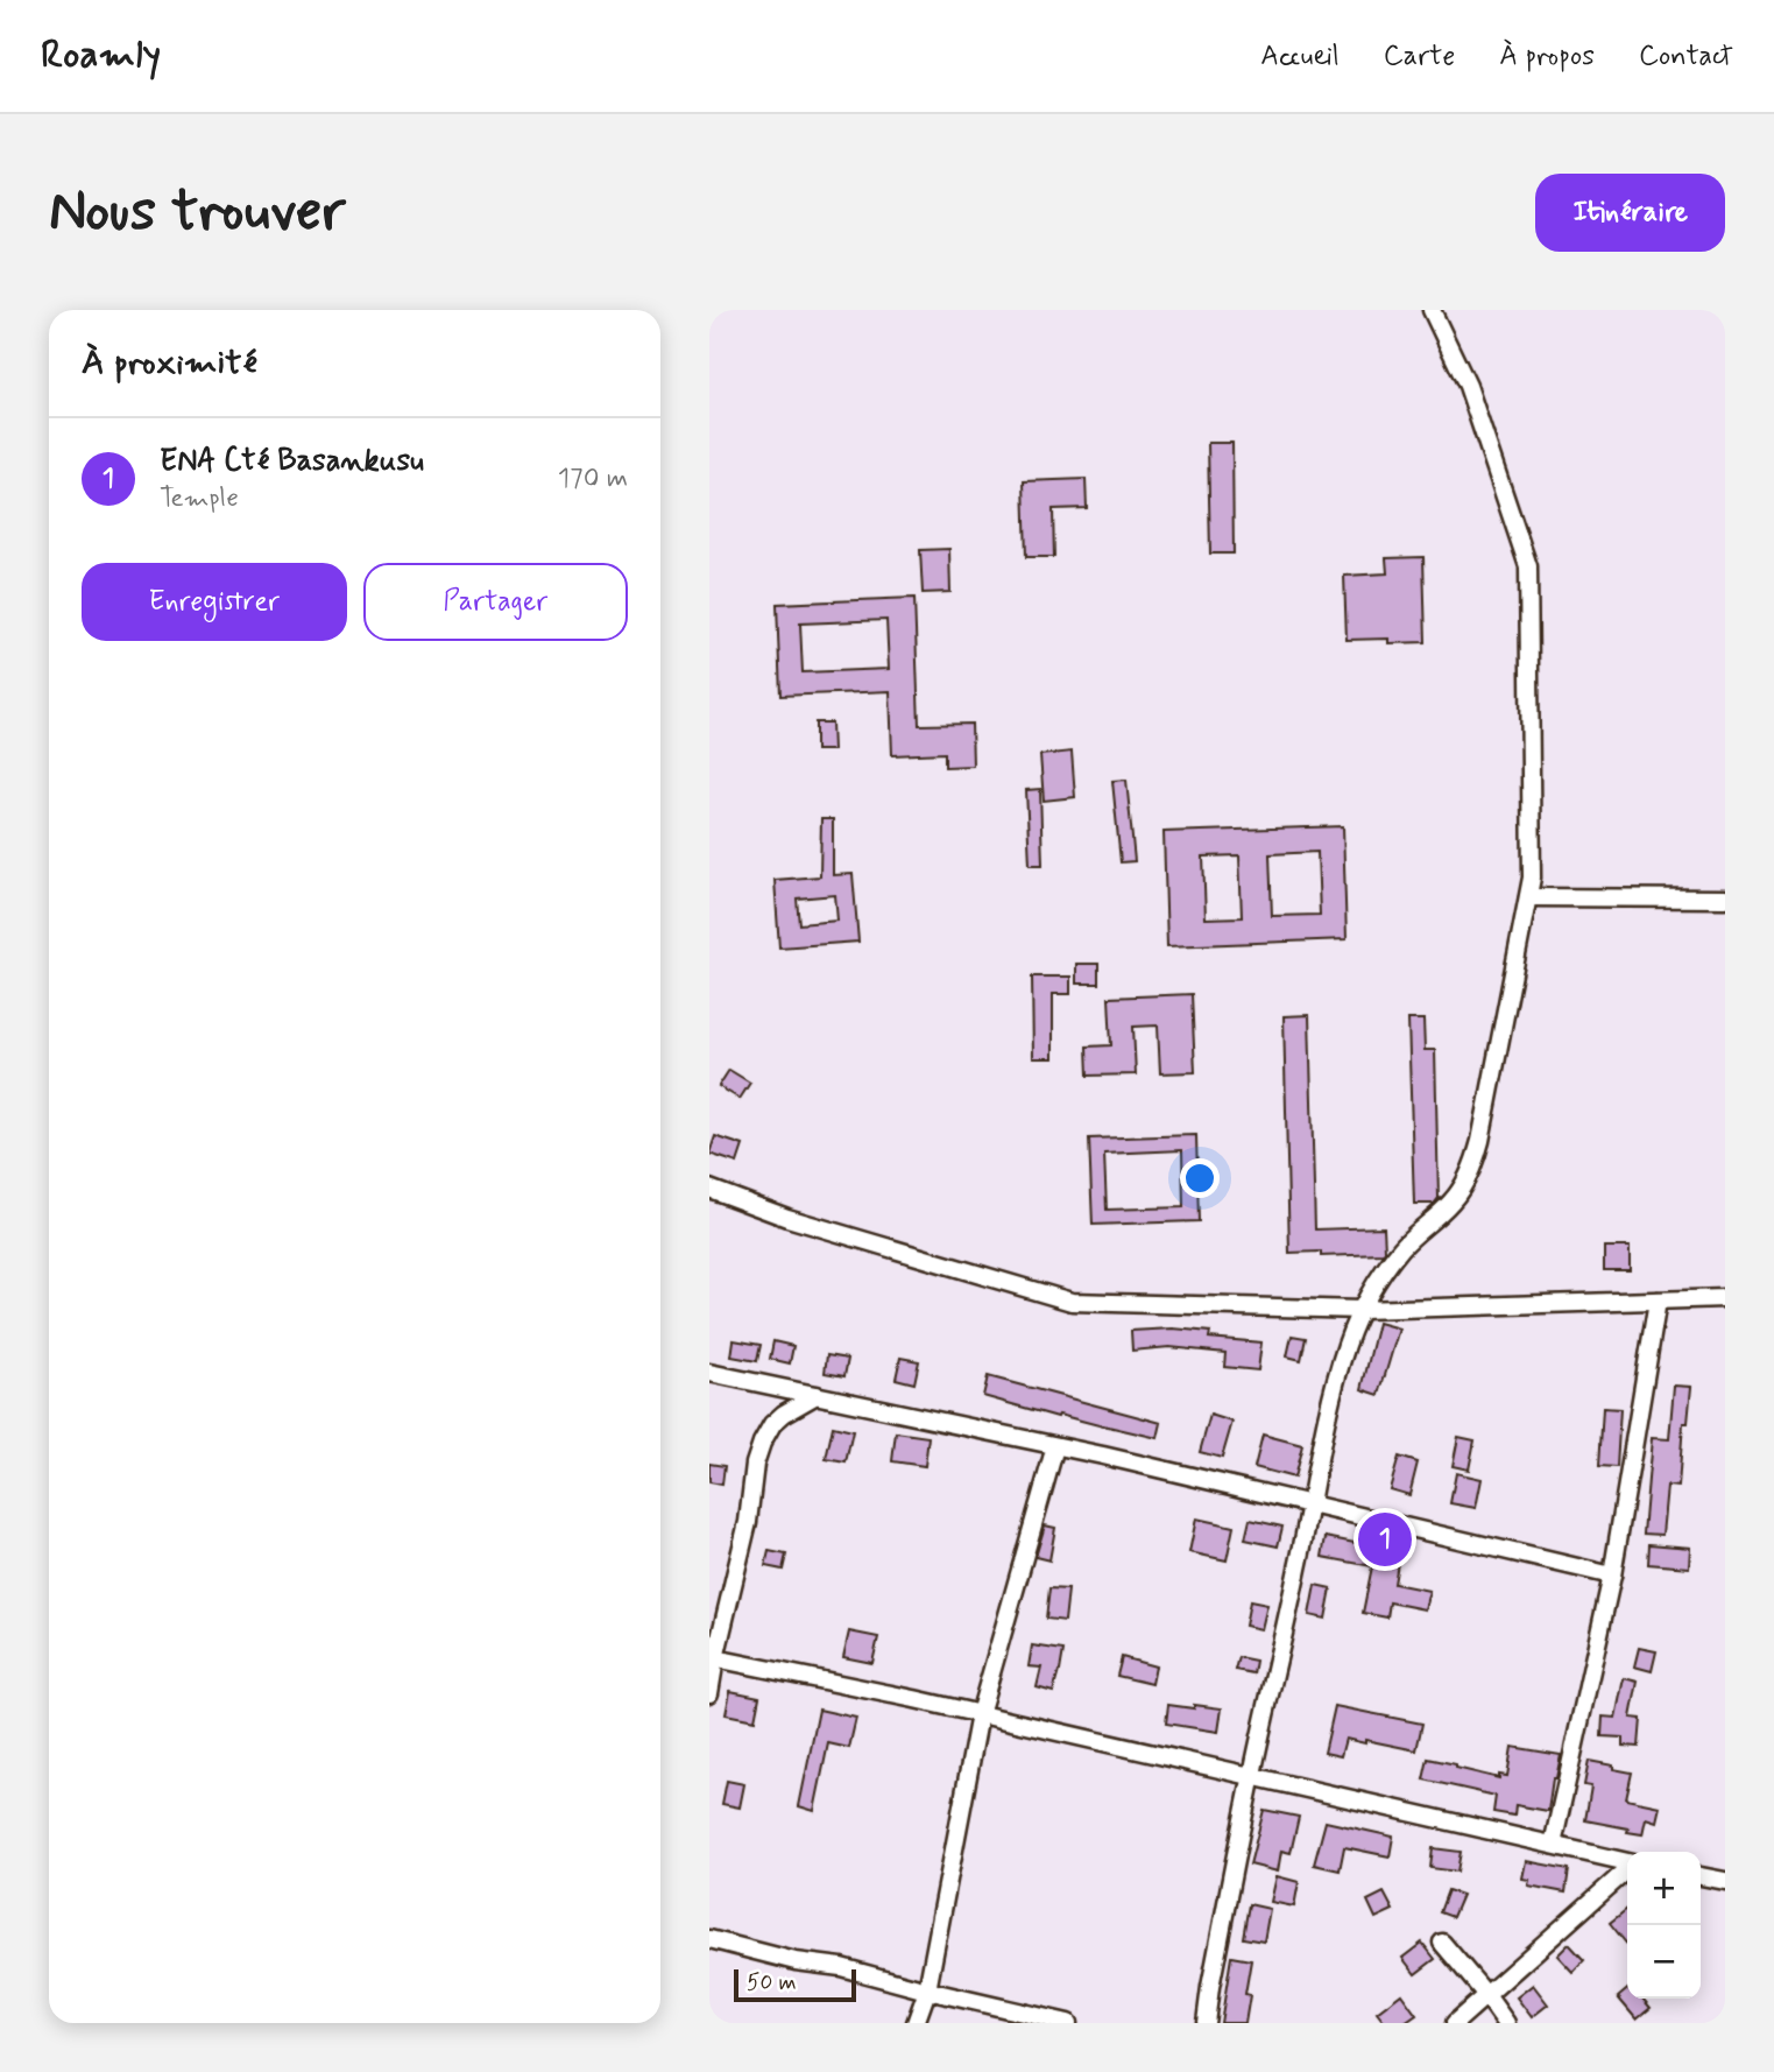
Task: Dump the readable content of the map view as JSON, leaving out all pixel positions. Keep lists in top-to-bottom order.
{
  "scale_bar": "50 m",
  "page": {
    "header": "Roamly",
    "nav": [
      "Accueil",
      "Carte",
      "À propos",
      "Contact"
    ],
    "buttons": [
      "Itinéraire",
      ["Enregistrer", "Partager"]
    ],
    "title": "Nous trouver",
    "heading": "À proximité",
    "list": [
      {
        "mark": "1",
        "name": "ENA Cté Basankusu",
        "note": "Temple",
        "value": "170 m"
      }
    ],
    "pins": "1",
    "map_buttons": ["+", "−"],
    "scale": "50 m"
  }
}
